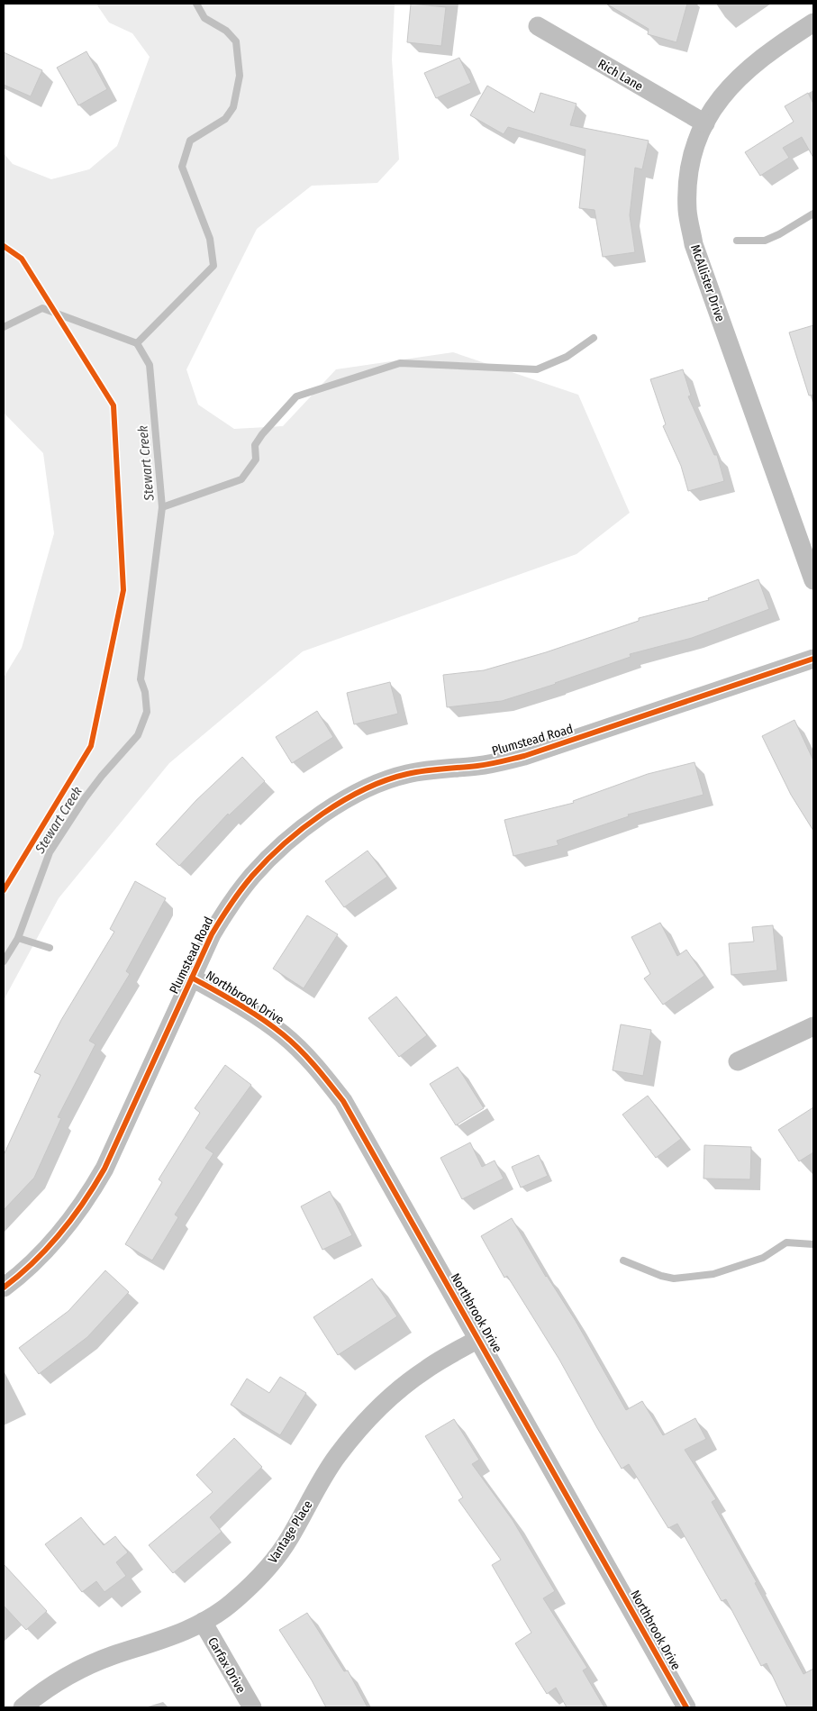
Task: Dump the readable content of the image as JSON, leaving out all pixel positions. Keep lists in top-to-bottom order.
{
  "streets": {
    "street": [
      "Rich Lane",
      "McAllister Drive",
      "Plumstead Road",
      "Northbrook Drive",
      "Vantage Place",
      "Carfax Drive"
    ]
  },
  "crossings": [
    ["Rich Lane", "McAllister Drive"],
    ["Plumstead Road", "Northbrook Drive"],
    ["Northbrook Drive", "Vantage Place"],
    ["Vantage Place", "Carfax Drive"]
  ],
  "water": ["Stewart Creek"]
}
